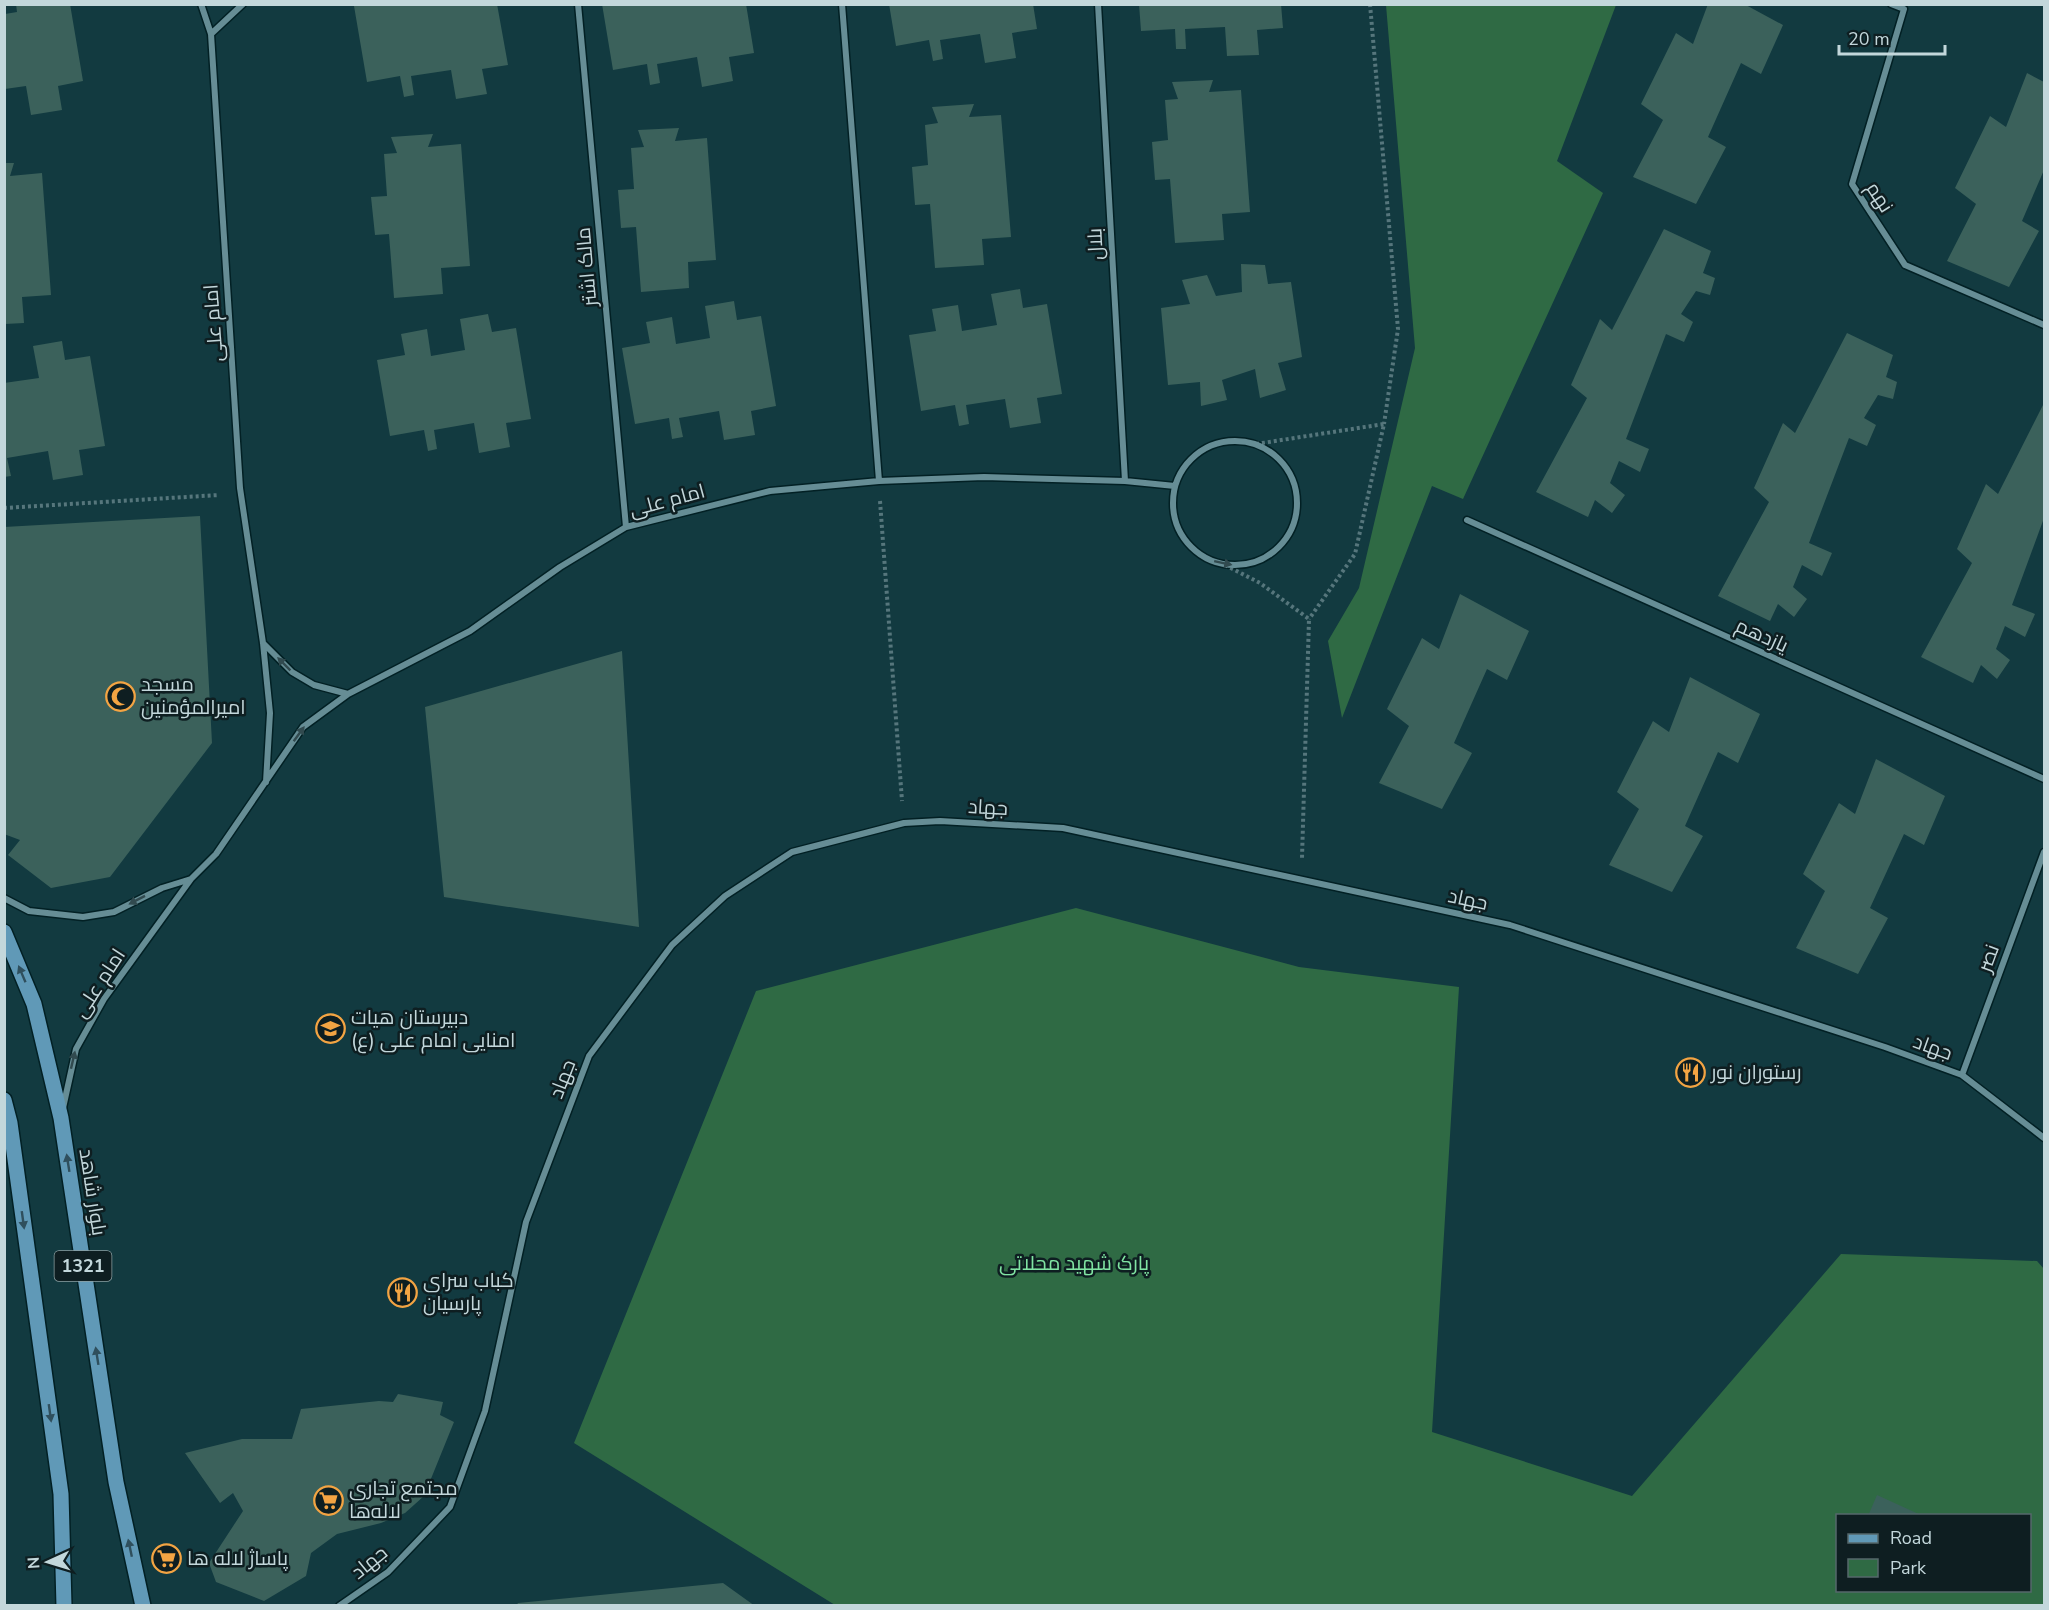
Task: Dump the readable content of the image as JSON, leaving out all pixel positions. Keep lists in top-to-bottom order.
{
  "streets": {
    "main road": ["بلوار شاهد", "1321"],
    "street": [
      "نهم",
      "بلال",
      "مالک اشتر",
      "امام علی",
      "یازدهم",
      "جهاد",
      "نصر"
    ]
  },
  "crossings": [
    ["بلال", "امام علی"],
    ["مالک اشتر", "امام علی"],
    ["امام علی", "بلوار شاهد"],
    ["جهاد", "نصر"]
  ],
  "parks": ["پارک شهید محلاتی"],
  "places": {
    "mosque": ["مسجد امیرالمؤمنین"],
    "school or university": ["دبیرستان هیات امنایی امام علی (ع)"],
    "restaurant": ["رستوران نور", "کباب سرای پارسیان"],
    "supermarket": ["مجتمع تجاری لاله‌ها", "پاساژ لاله ها"]
  },
  "legend": ["Road", "Park"],
  "scale_bar": "20 m",
  "north": "left"
}
